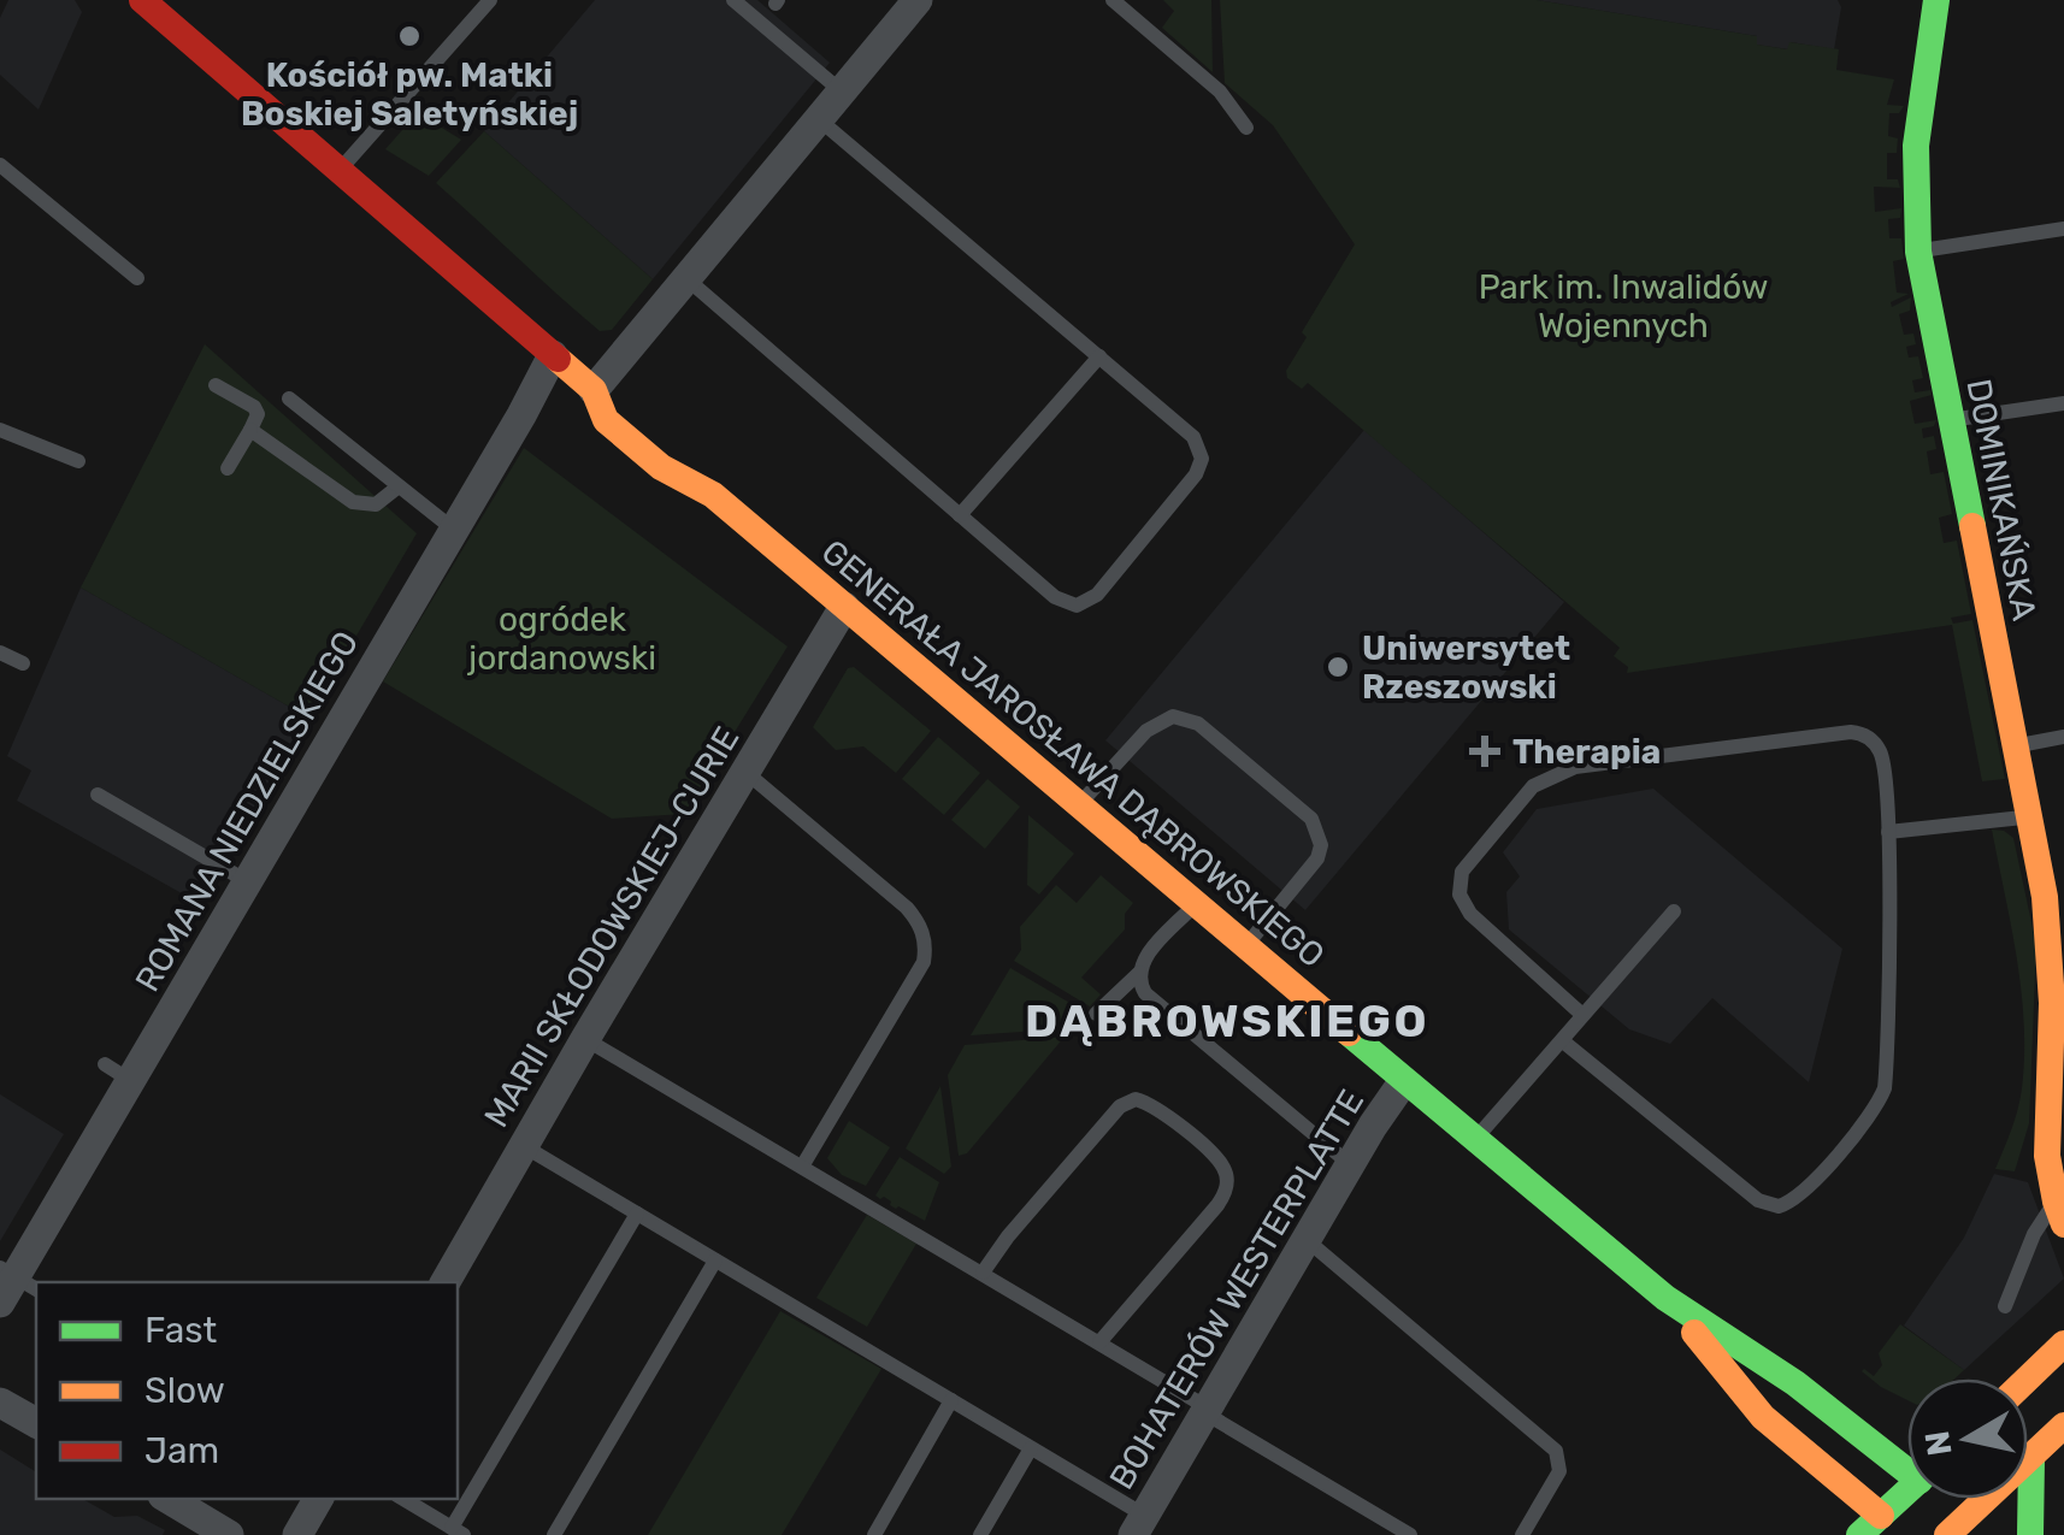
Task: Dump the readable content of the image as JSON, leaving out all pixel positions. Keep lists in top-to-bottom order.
{
  "streets": {
    "main road": ["DOMINIKAŃSKA", "GENERAŁA JAROSŁAWA DĄBROWSKIEGO"],
    "street": ["ROMANA NIEDZIELSKIEGO", "MARII SKŁODOWSKIEJ-CURIE", "BOHATERÓW WESTERPLATTE"]
  },
  "crossings": [
    ["GENERAŁA JAROSŁAWA DĄBROWSKIEGO", "ROMANA NIEDZIELSKIEGO"],
    ["GENERAŁA JAROSŁAWA DĄBROWSKIEGO", "MARII SKŁODOWSKIEJ-CURIE"],
    ["GENERAŁA JAROSŁAWA DĄBROWSKIEGO", "BOHATERÓW WESTERPLATTE"]
  ],
  "districts": ["DĄBROWSKIEGO"],
  "parks": ["Park im. Inwalidów Wojennych", "ogródek jordanowski"],
  "places": {
    "other": ["Kościół pw. Matki Boskiej Saletyńskiej", "Uniwersytet Rzeszowski"],
    "health": ["Therapia"]
  },
  "legend": ["Fast", "Slow", "Jam"],
  "north": "left"
}
